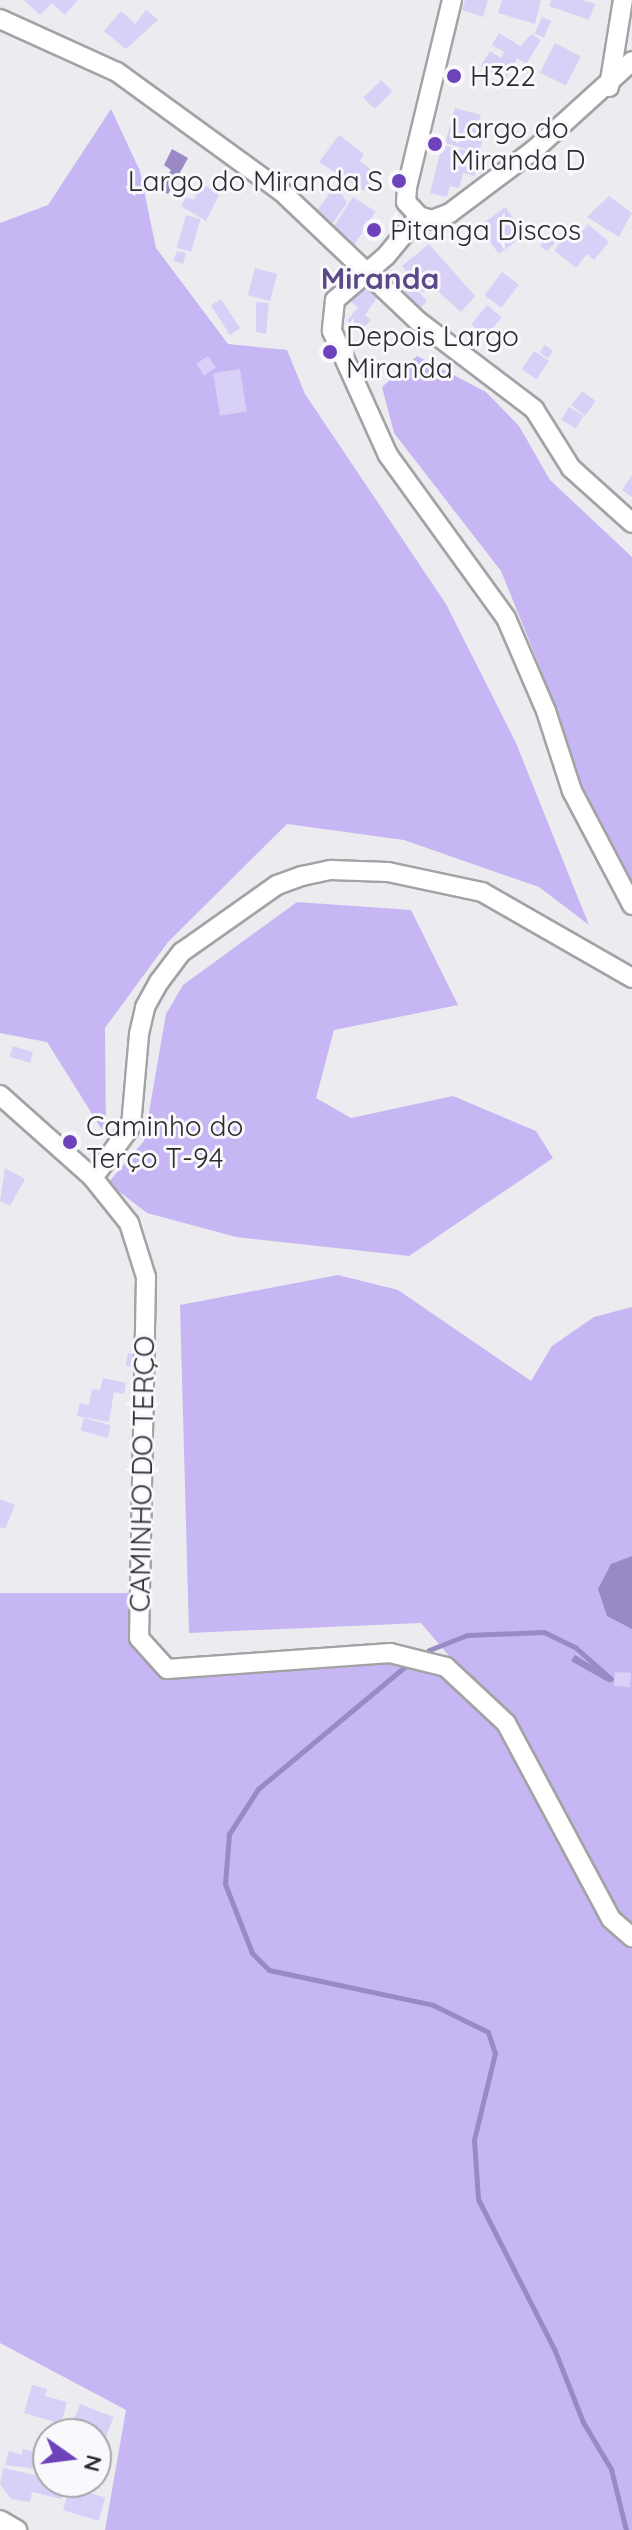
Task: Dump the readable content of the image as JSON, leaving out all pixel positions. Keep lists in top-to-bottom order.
{
  "streets": {
    "street": ["CAMINHO DO TERÇO"]
  },
  "districts": ["Miranda"],
  "places": [
    "H322",
    "Largo do Miranda D",
    "Largo do Miranda S",
    "Pitanga Discos",
    "Depois Largo Miranda",
    "Caminho do Terço T-94"
  ],
  "north": "right"
}
